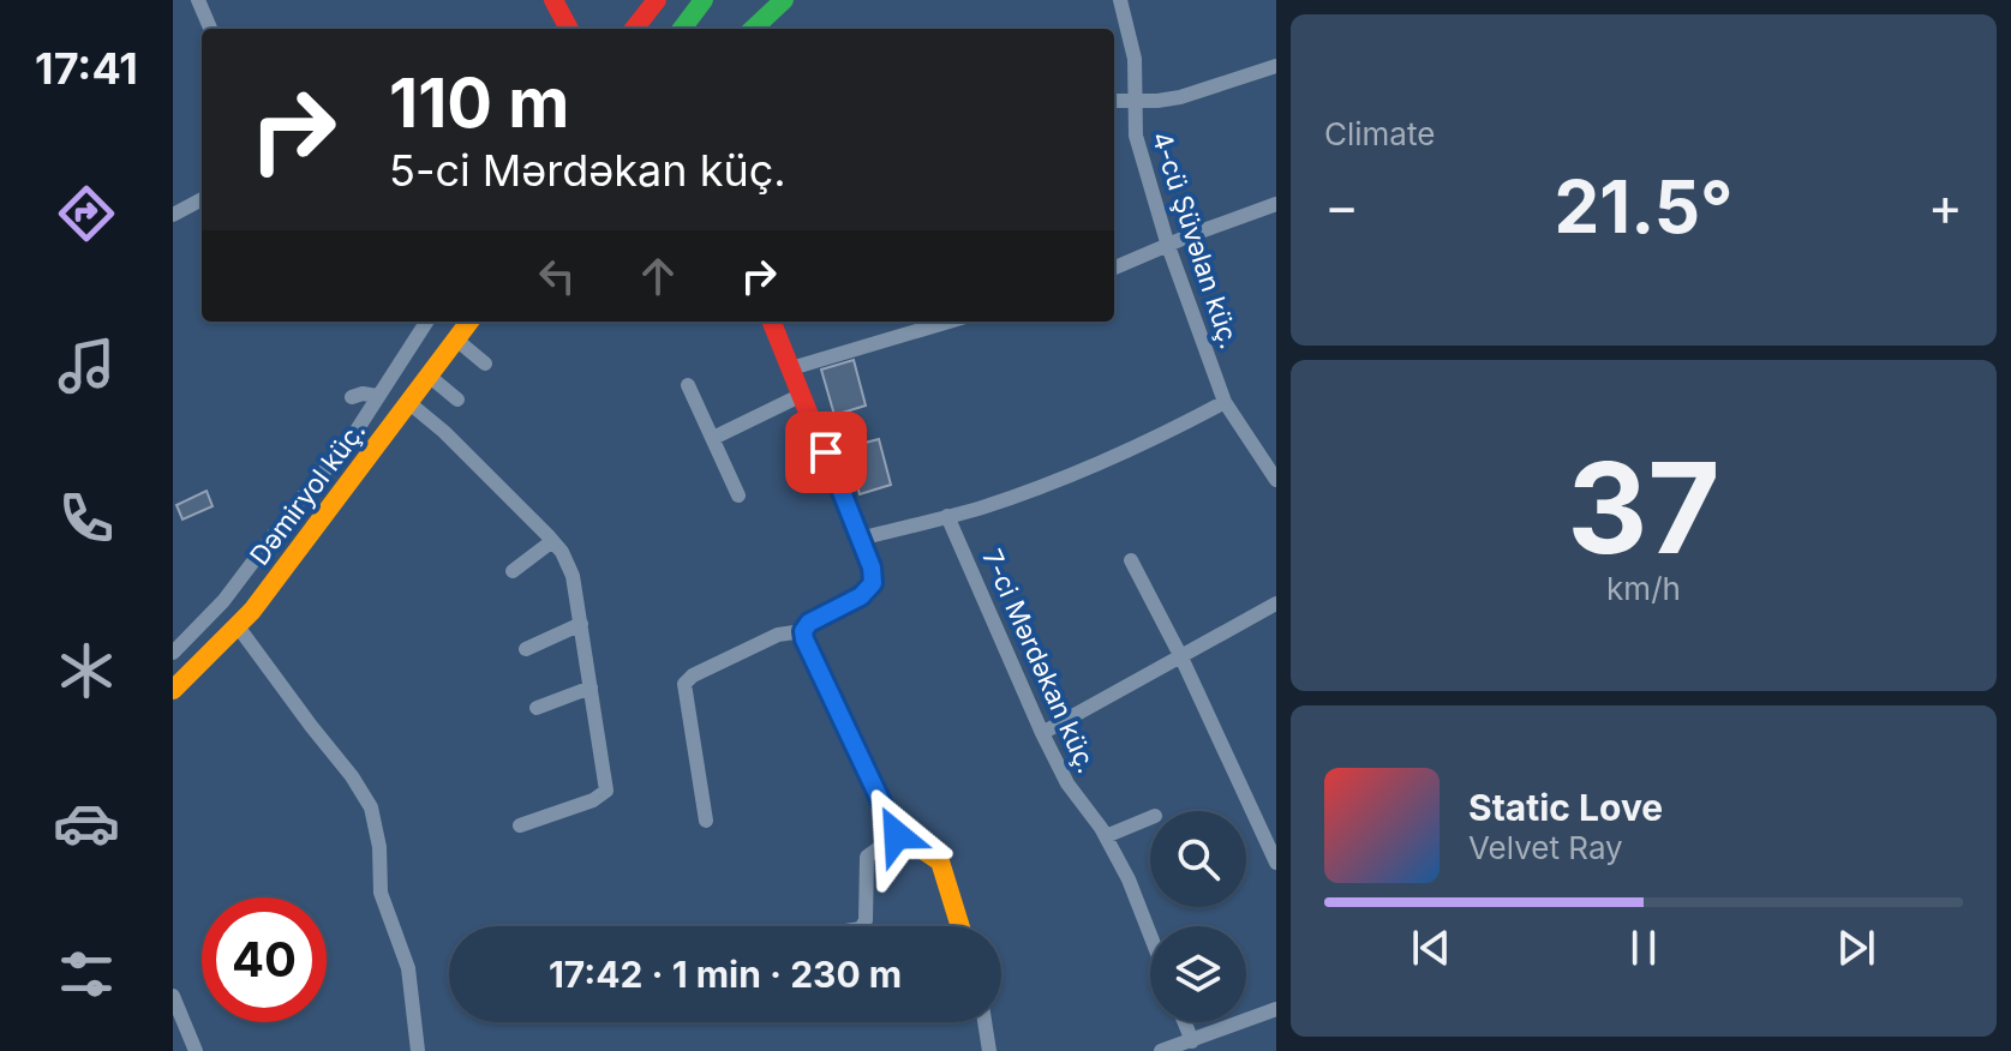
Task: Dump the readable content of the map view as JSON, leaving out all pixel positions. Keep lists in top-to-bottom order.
{
  "streets": {
    "main road": ["Dəmiryol küç."],
    "street": ["4-cü Şüvəlan küç.", "7-ci Mərdəkan küç."]
  },
  "page": {
    "tabs": "17:41",
    "tile": [
      "Climate",
      ["37", "km/h"]
    ],
    "turn": ["110 m", "5-ci Mərdəkan küç."],
    "heat": ["−", "21.5°", "+"],
    "song": ["Static Love", "Velvet Ray"],
    "limit": "40",
    "trip": "17:42 · 1 min · 230 m"
  }
}
